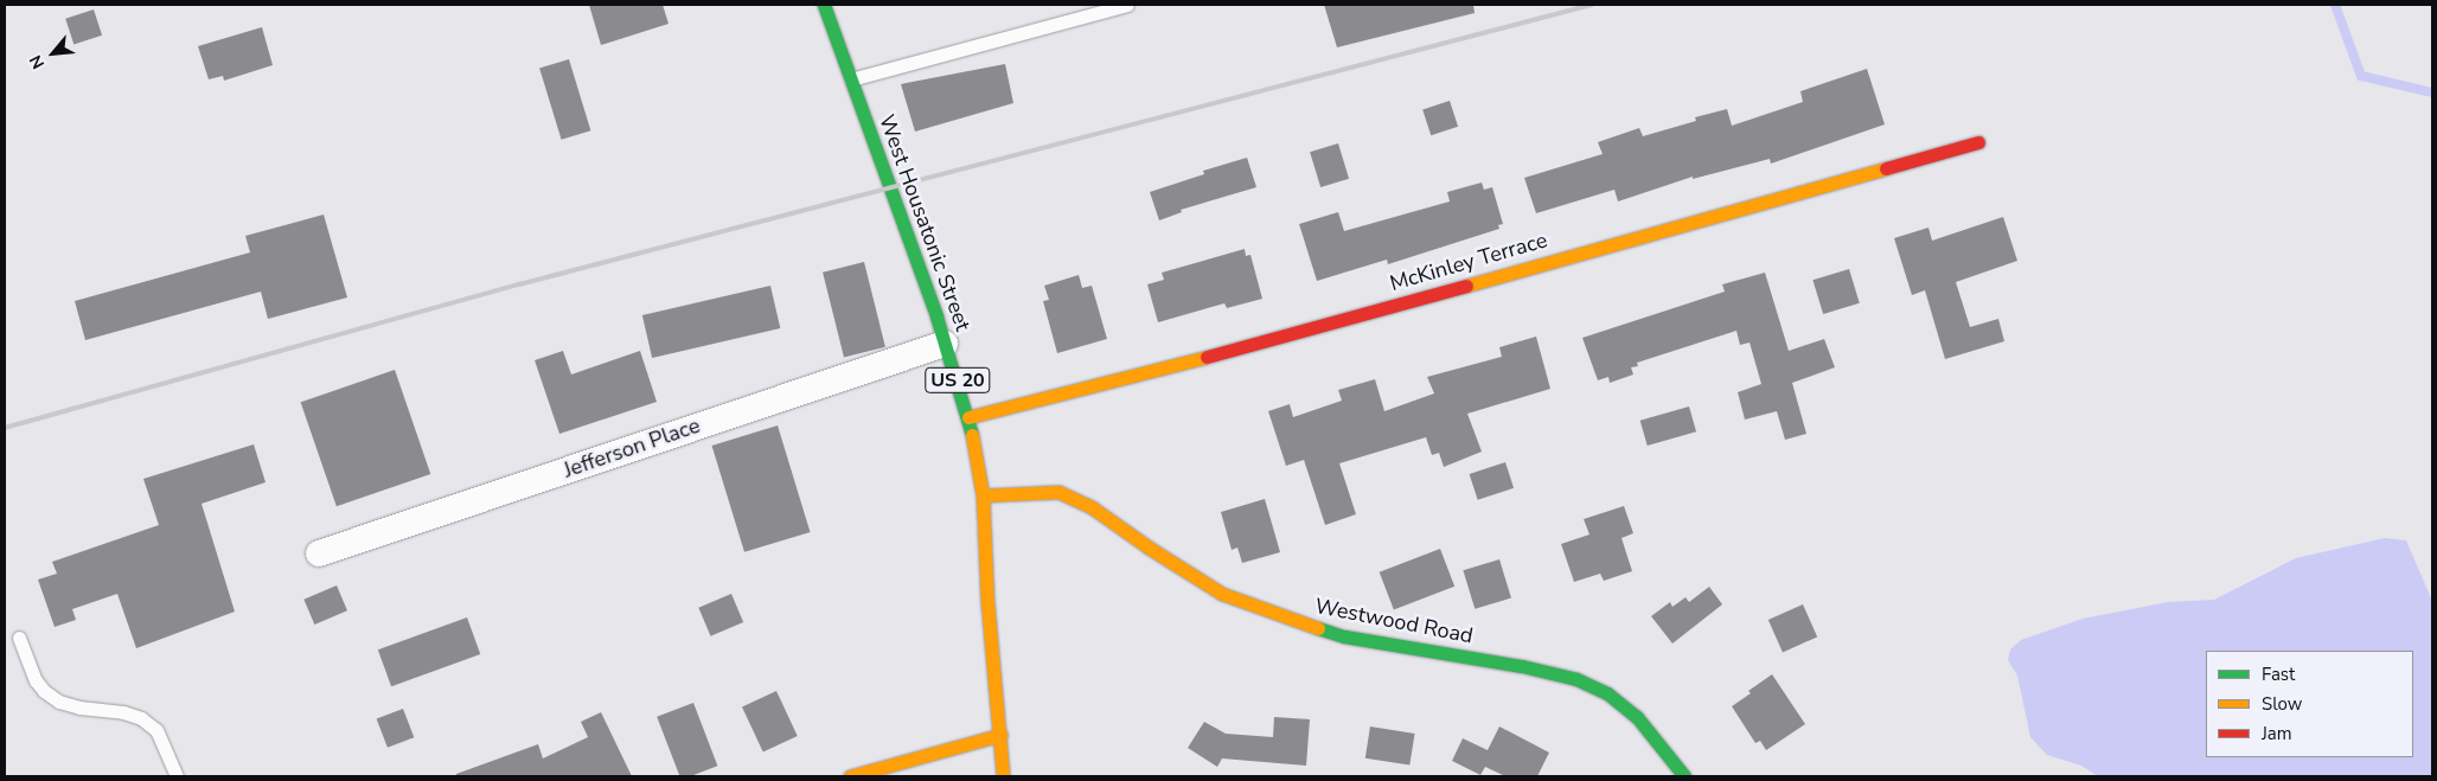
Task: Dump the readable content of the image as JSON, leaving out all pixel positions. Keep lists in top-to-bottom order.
{
  "streets": {
    "main road": [
      "West Housatonic Street",
      "McKinley Terrace",
      "US 20",
      "Westwood Road"
    ],
    "street": ["Jefferson Place"]
  },
  "crossings": [
    ["West Housatonic Street", "McKinley Terrace"],
    ["West Housatonic Street", "Jefferson Place"],
    ["West Housatonic Street", "Westwood Road"]
  ],
  "legend": ["Fast", "Slow", "Jam"],
  "north": "bottom left"
}
